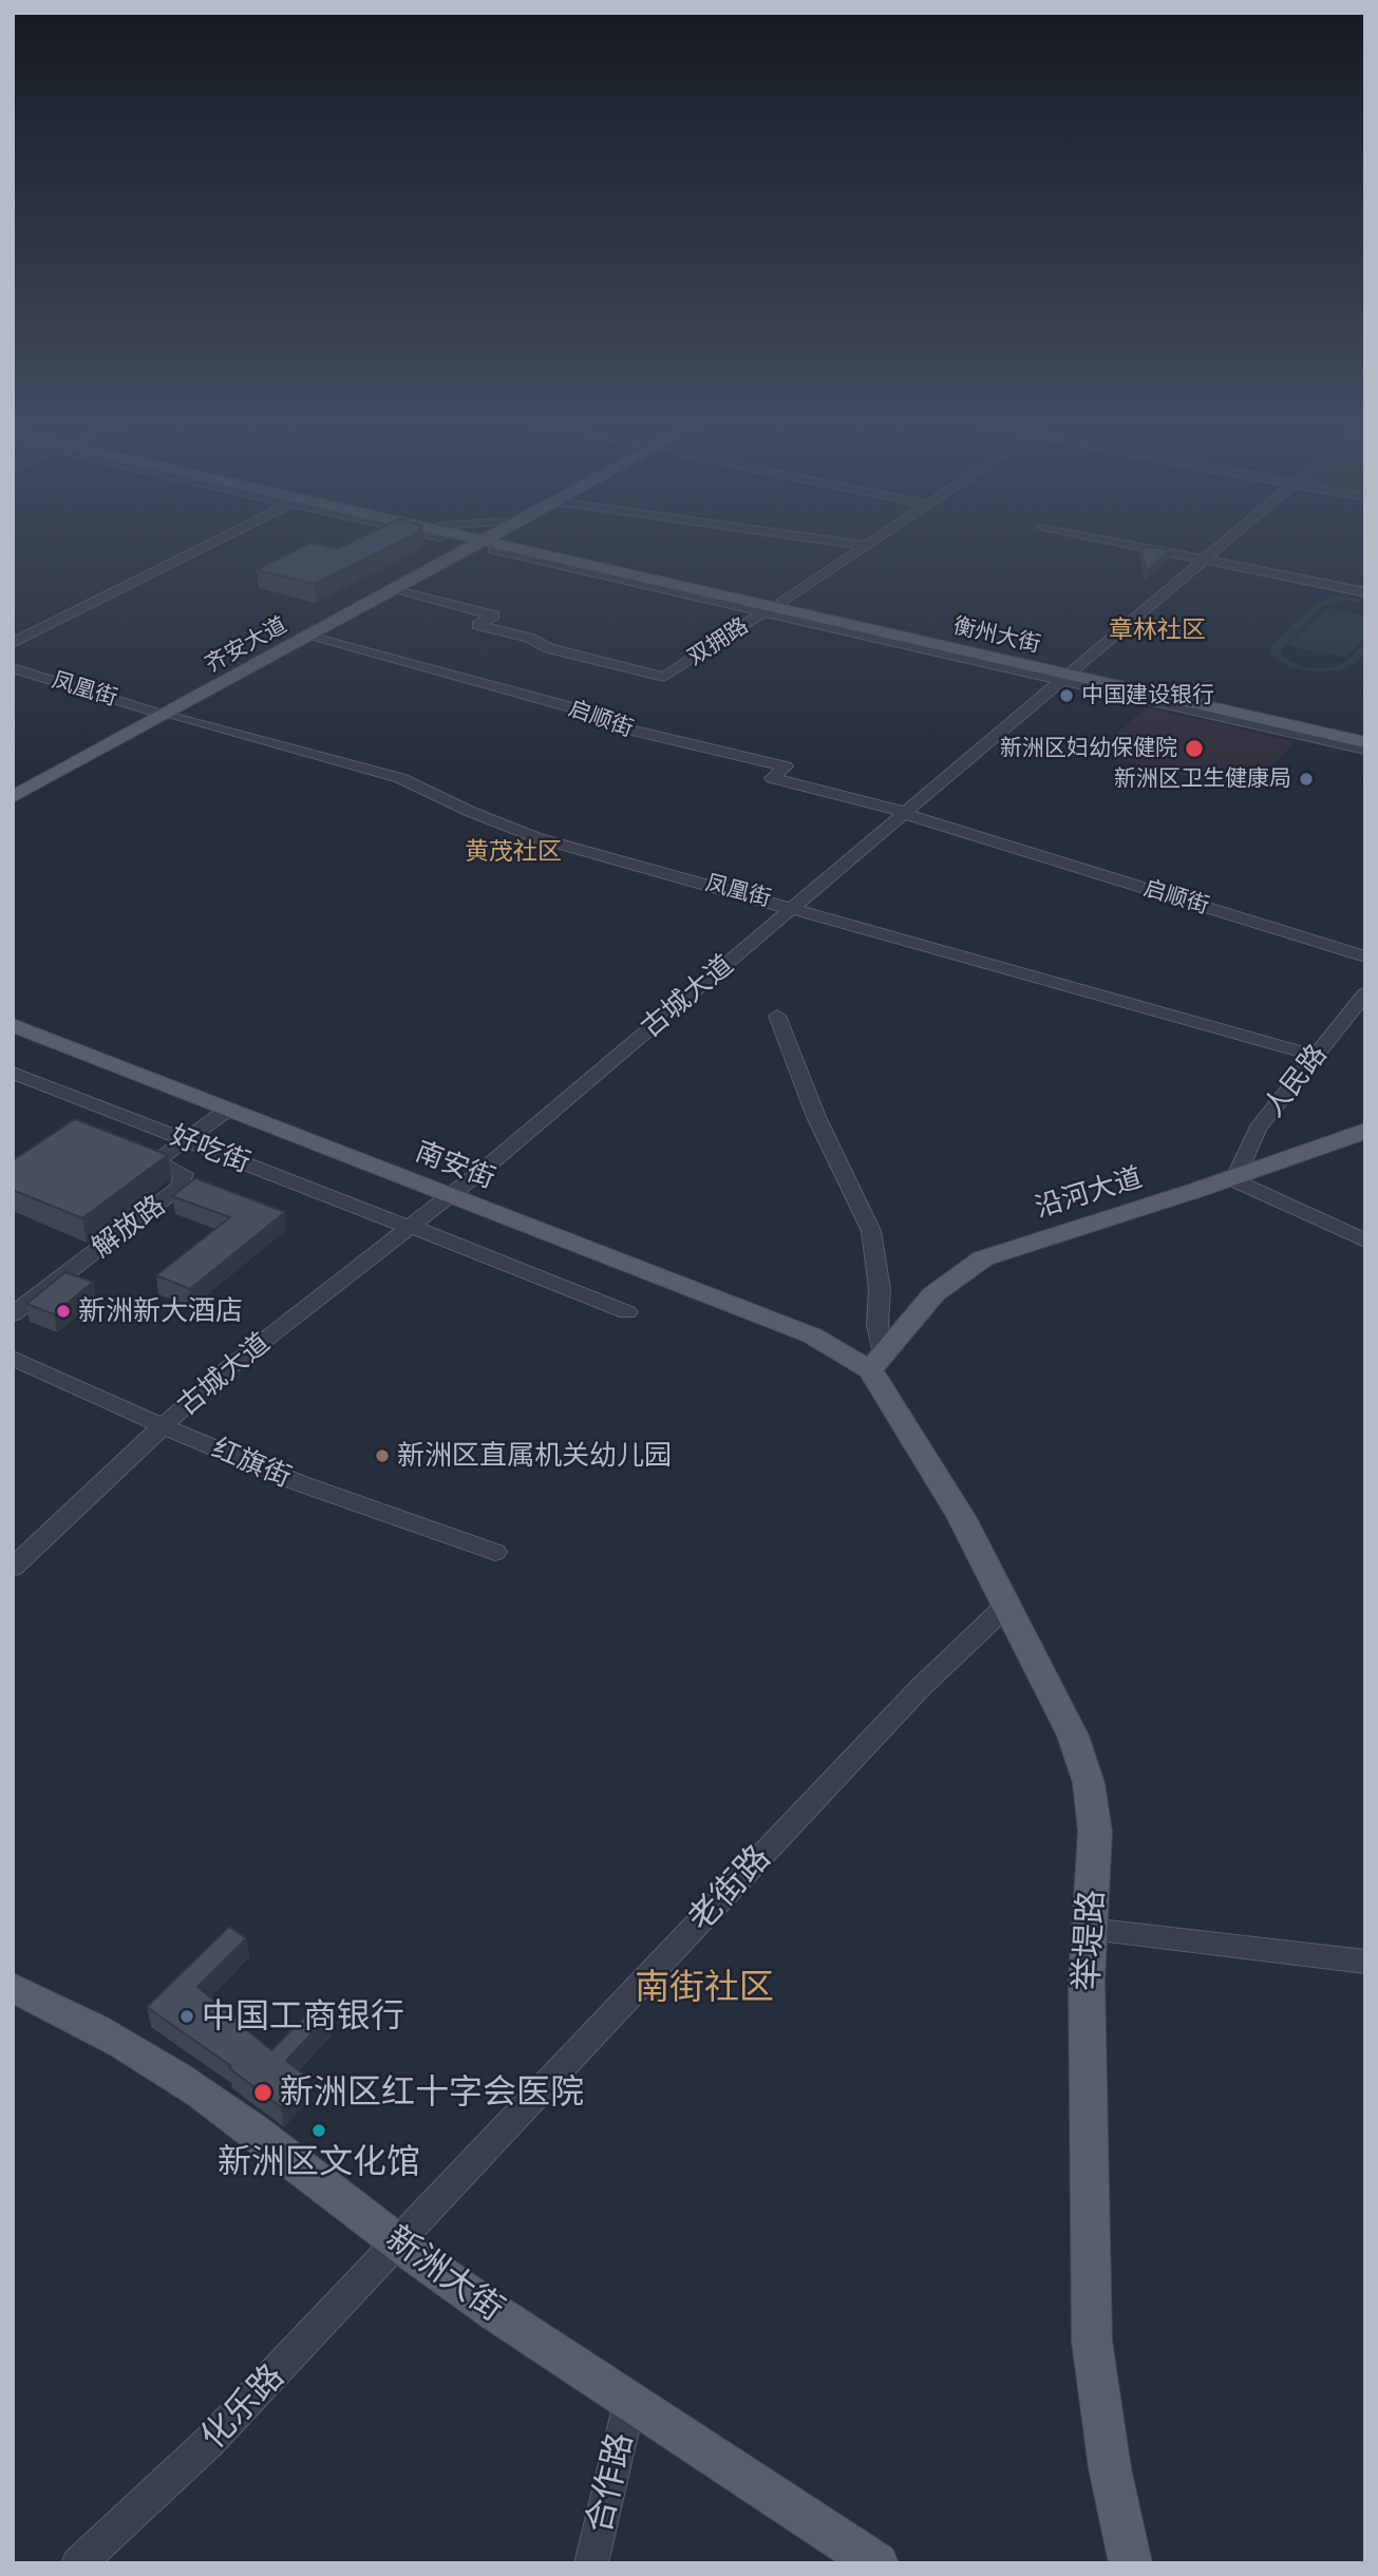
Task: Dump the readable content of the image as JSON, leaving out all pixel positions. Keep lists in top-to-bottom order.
{
  "streets": {
    "main road": [
      "衡州大街",
      "齐安大道",
      "南安街",
      "沿河大道",
      "举堤路",
      "新洲大街"
    ],
    "street": [
      "双拥路",
      "凤凰街",
      "启顺街",
      "古城大道",
      "人民路",
      "好吃街",
      "解放路",
      "红旗街",
      "老街路",
      "化乐路",
      "合作路"
    ]
  },
  "crossings": [
    ["衡州大街", "双拥路"],
    ["衡州大街", "古城大道"],
    ["双拥路", "齐安大道"],
    ["齐安大道", "凤凰街"],
    ["齐安大道", "启顺街"],
    ["凤凰街", "古城大道"],
    ["凤凰街", "人民路"],
    ["启顺街", "古城大道"],
    ["古城大道", "好吃街"],
    ["古城大道", "南安街"],
    ["古城大道", "红旗街"],
    ["人民路", "沿河大道"],
    ["南安街", "沿河大道"],
    ["南安街", "举堤路"],
    ["沿河大道", "举堤路"],
    ["老街路", "举堤路"],
    ["老街路", "新洲大街"],
    ["老街路", "化乐路"],
    ["新洲大街", "化乐路"],
    ["新洲大街", "合作路"]
  ],
  "districts": ["章林社区", "黄茂社区", "南街社区"],
  "places": [
    "中国建设银行",
    "新洲区妇幼保健院",
    "新洲区卫生健康局",
    "新洲新大酒店",
    "新洲区直属机关幼儿园",
    "中国工商银行",
    "新洲区红十字会医院",
    "新洲区文化馆"
  ]
}
